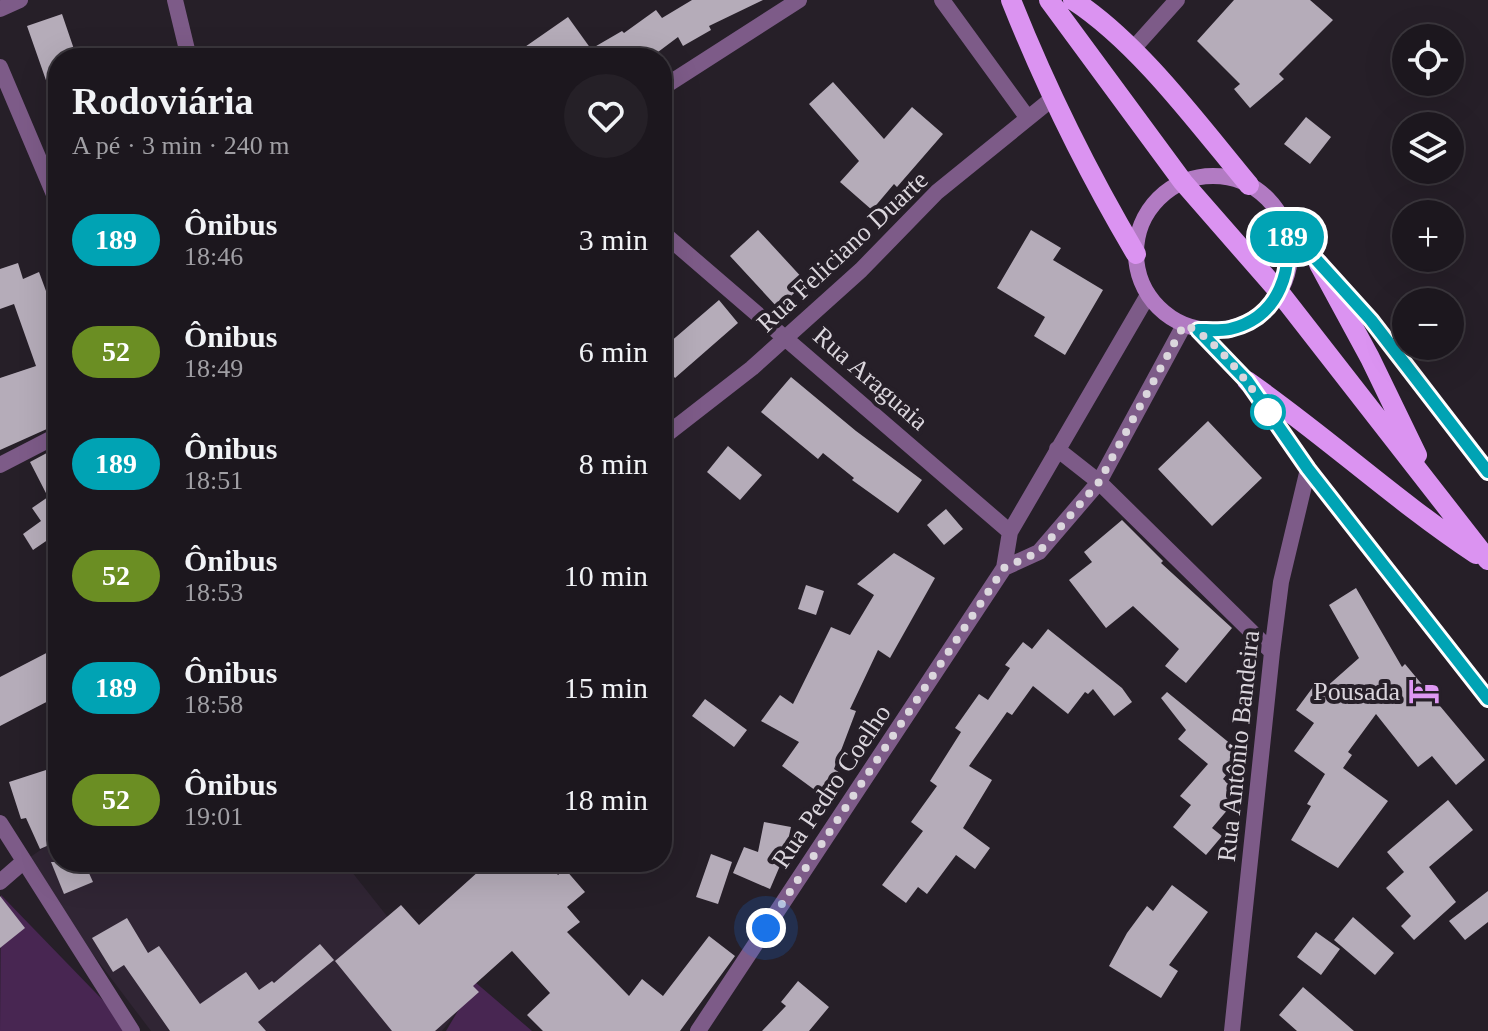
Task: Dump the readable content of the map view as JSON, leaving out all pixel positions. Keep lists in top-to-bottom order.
{
  "streets": {
    "street": [
      "Rua Feliciano Duarte",
      "Rua Araguaia",
      "Rua Antônio Bandeira",
      "Rua Pedro Coelho"
    ]
  },
  "crossings": [
    ["Rua Feliciano Duarte", "Rua Araguaia"],
    ["Rua Araguaia", "Rua Pedro Coelho"]
  ],
  "places": {
    "hotel": ["Pousada"]
  },
  "lines": ["bus line 189"],
  "page": {
    "on_map": "189",
    "map_buttons": ["+", "−"],
    "heading": ["Rodoviária", "A pé · 3 min · 240 m"],
    "list": [
      {
        "mark": "189",
        "name": "Ônibus",
        "note": "18:46",
        "value": "3 min"
      },
      {
        "mark": "52",
        "name": "Ônibus",
        "note": "18:49",
        "value": "6 min"
      },
      {
        "mark": "189",
        "name": "Ônibus",
        "note": "18:51",
        "value": "8 min"
      },
      {
        "mark": "52",
        "name": "Ônibus",
        "note": "18:53",
        "value": "10 min"
      },
      {
        "mark": "189",
        "name": "Ônibus",
        "note": "18:58",
        "value": "15 min"
      },
      {
        "mark": "52",
        "name": "Ônibus",
        "note": "19:01",
        "value": "18 min"
      }
    ]
  }
}
